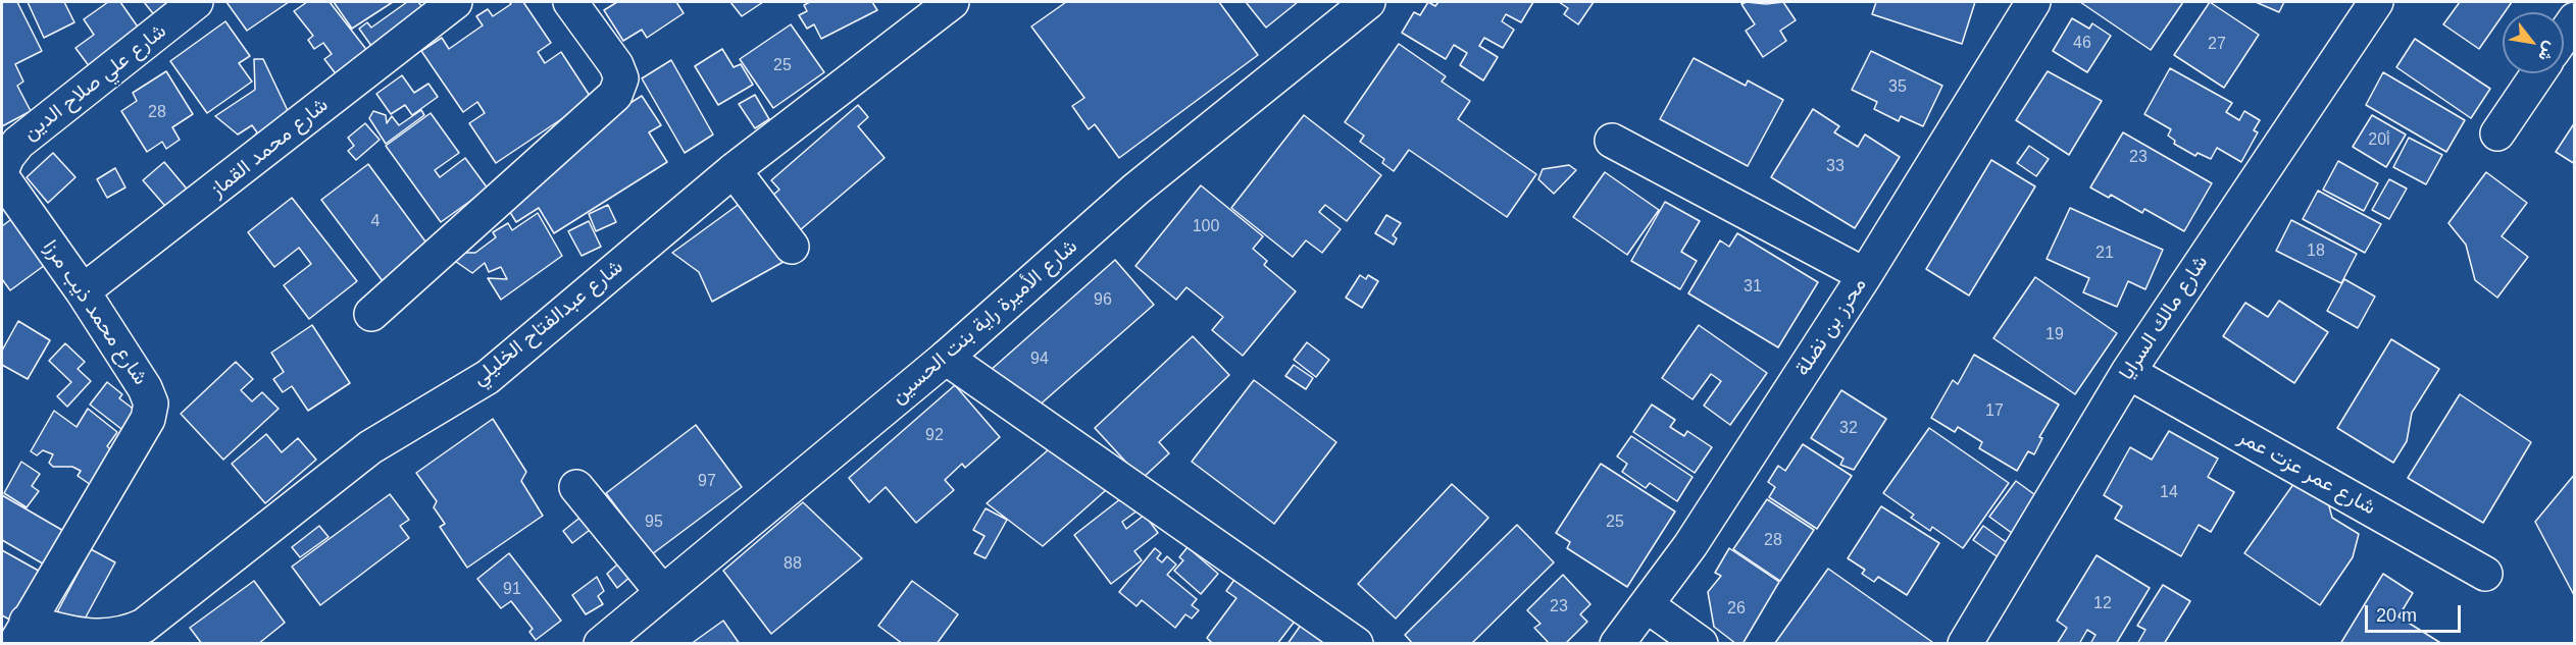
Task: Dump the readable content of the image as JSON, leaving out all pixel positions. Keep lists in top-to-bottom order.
{
  "streets": {
    "street": [
      "شارع علي صلاح الدين",
      "شارع محمد القماز",
      "شارع محمد ذيب مرزا",
      "شارع مالك السرايا",
      "شارع الأميرة راية بنت الحسين",
      "شارع عبدالفتاح الخليلي",
      "محرز بن نضلة",
      "شارع عمر عزت عمر"
    ]
  },
  "crossings": [
    ["شارع محمد القماز", "شارع محمد ذيب مرزا"],
    ["شارع محمد ذيب مرزا", "شارع عبدالفتاح الخليلي"],
    ["شارع مالك السرايا", "شارع عمر عزت عمر"]
  ],
  "house_numbers": [
    "46",
    "27",
    "25",
    "35",
    "28",
    "20أ",
    "23",
    "33",
    "4",
    "100",
    "18",
    "21",
    "31",
    "96",
    "19",
    "94",
    "17",
    "32",
    "92",
    "97",
    "14",
    "95",
    "25",
    "28",
    "88",
    "91",
    "12",
    "23",
    "26"
  ],
  "scale_bar": "20 m",
  "north": "bottom right"
}
